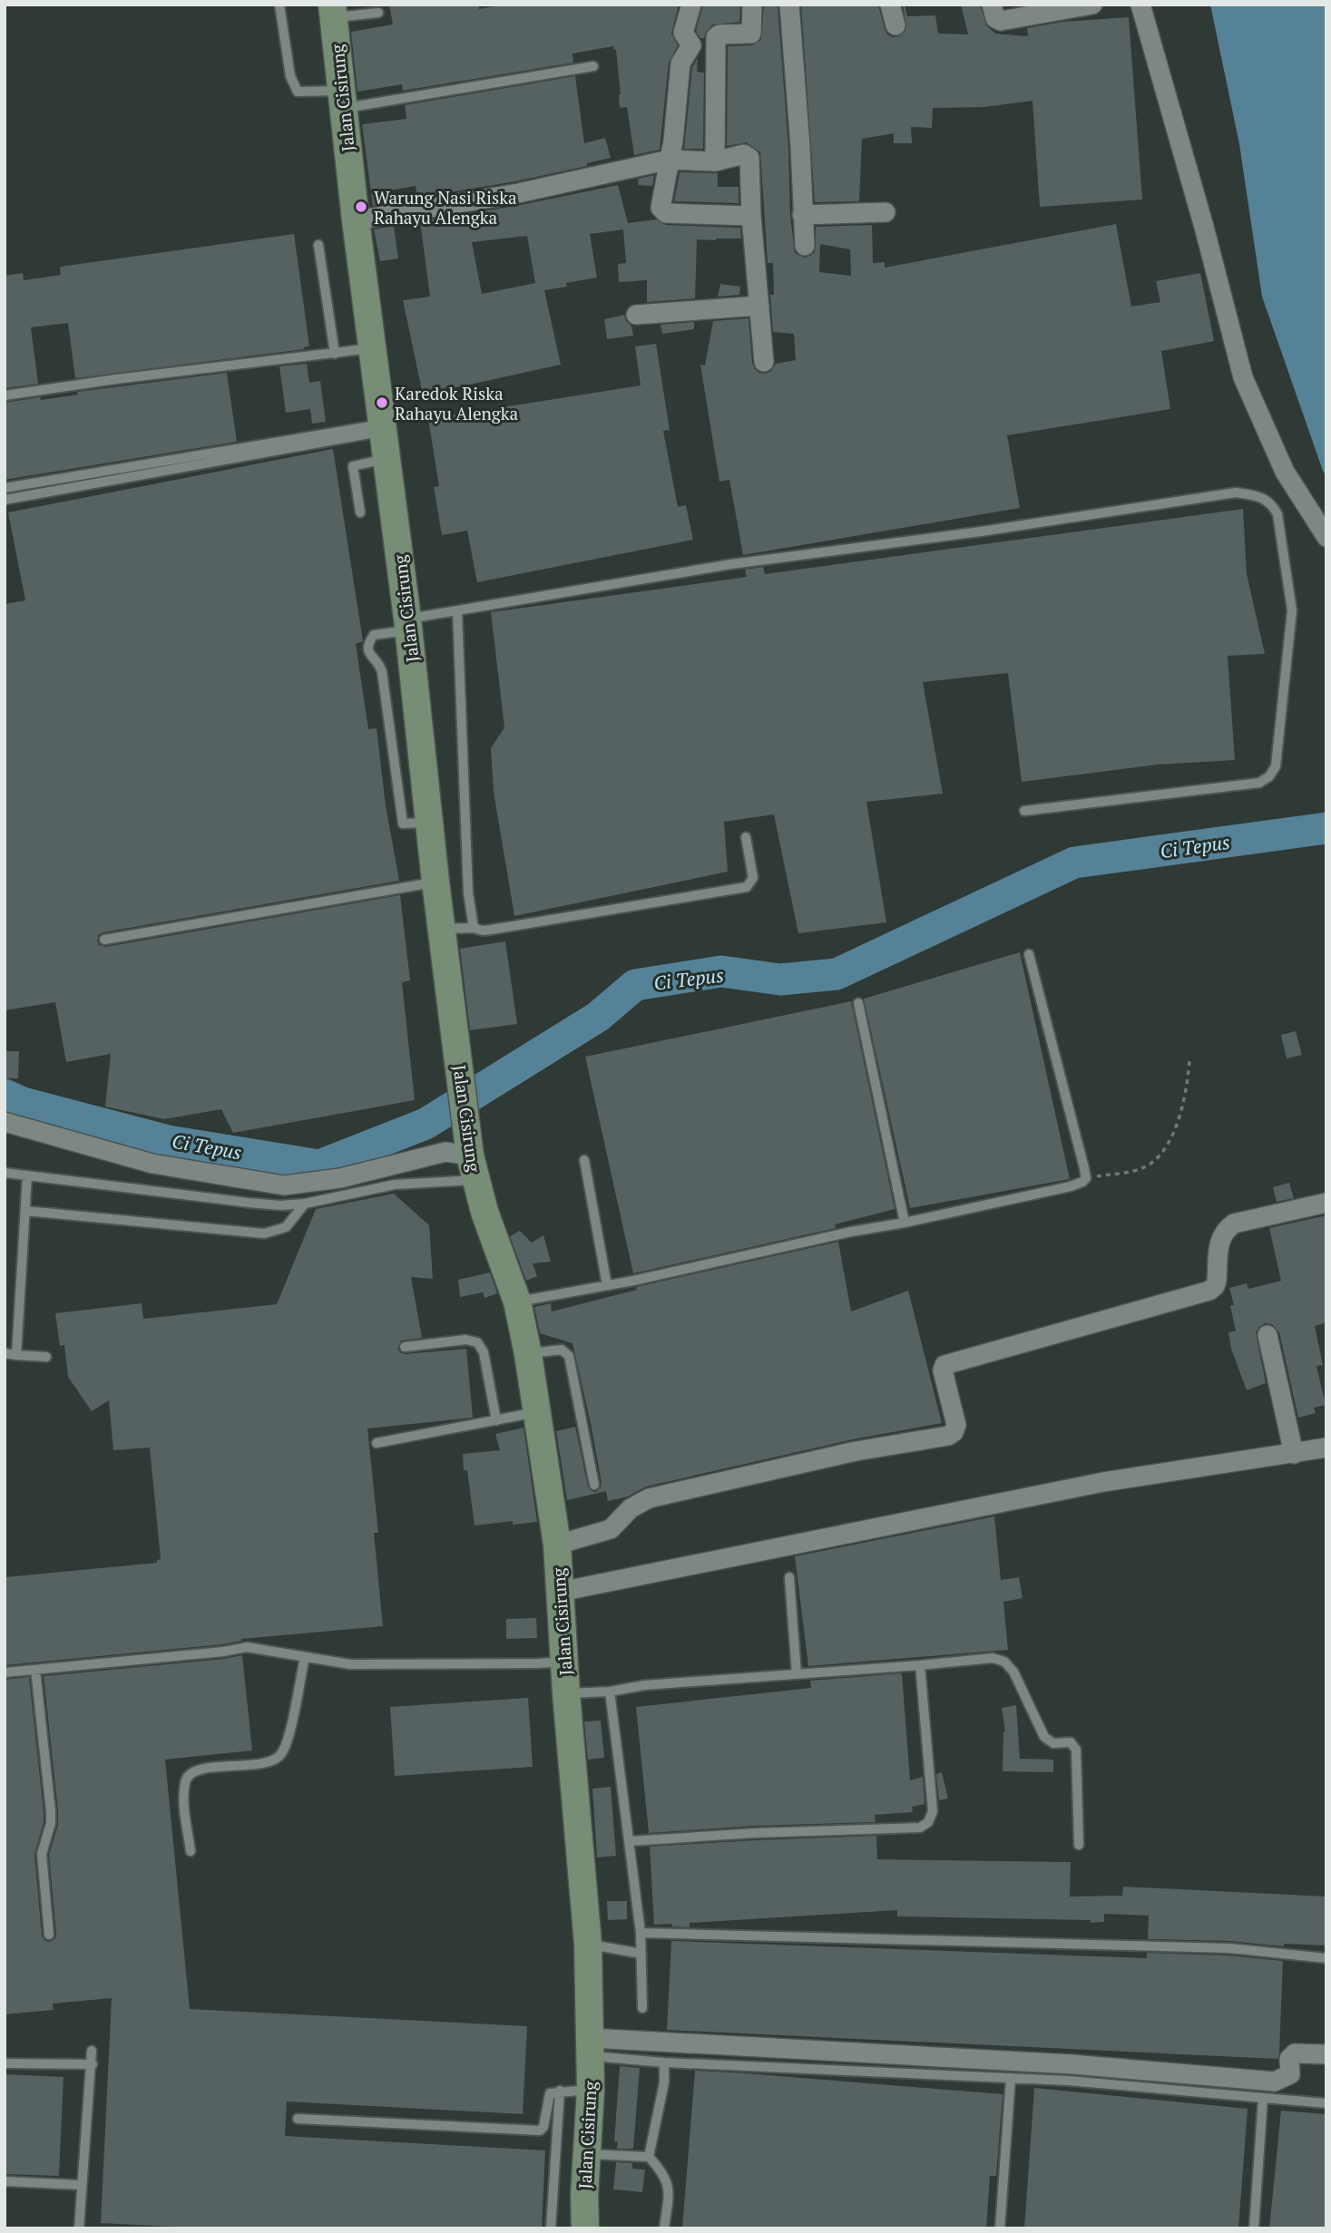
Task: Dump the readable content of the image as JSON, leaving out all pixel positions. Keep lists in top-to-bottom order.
{
  "streets": {
    "main road": ["Jalan Cisirung"]
  },
  "water": ["Ci Tepus"],
  "places": ["Warung Nasi Riska Rahayu Alengka", "Karedok Riska Rahayu Alengka"]
}
